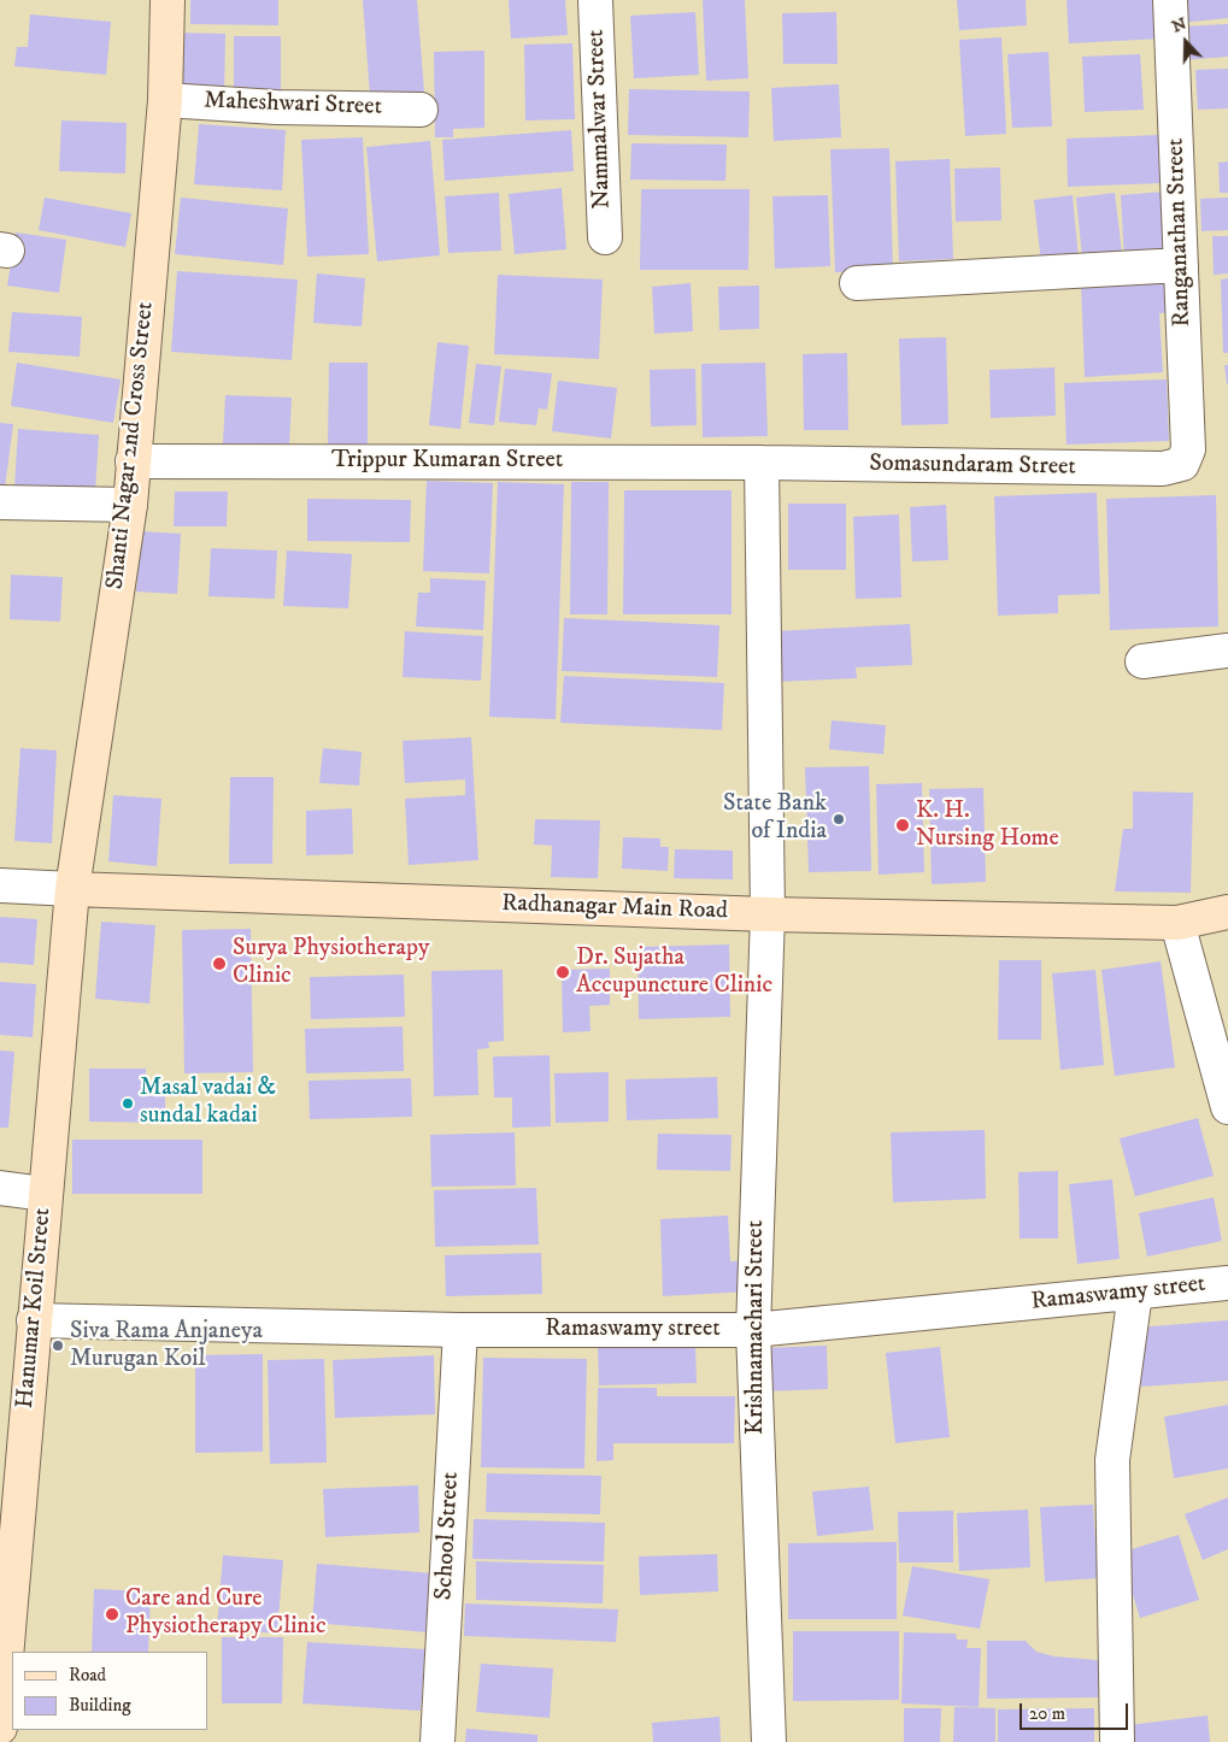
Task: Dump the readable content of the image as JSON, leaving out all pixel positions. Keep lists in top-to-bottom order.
{
  "streets": {
    "street": [
      "Maheshwari Street",
      "Nammalwar Street",
      "Ranganathan Street",
      "Shanti Nagar 2nd Cross Street",
      "Trippur Kumaran Street",
      "Somasundaram Street",
      "Radhanagar Main Road",
      "Ramaswamy street",
      "Hanumar Koil Street",
      "Krishnamachari Street",
      "School Street"
    ]
  },
  "crossings": [
    ["Maheshwari Street", "Shanti Nagar 2nd Cross Street"],
    ["Ranganathan Street", "Somasundaram Street"],
    ["Shanti Nagar 2nd Cross Street", "Trippur Kumaran Street"],
    ["Shanti Nagar 2nd Cross Street", "Radhanagar Main Road"],
    ["Shanti Nagar 2nd Cross Street", "Hanumar Koil Street"],
    ["Trippur Kumaran Street", "Somasundaram Street"],
    ["Trippur Kumaran Street", "Krishnamachari Street"],
    ["Somasundaram Street", "Krishnamachari Street"],
    ["Radhanagar Main Road", "Hanumar Koil Street"],
    ["Radhanagar Main Road", "Krishnamachari Street"],
    ["Ramaswamy street", "Hanumar Koil Street"],
    ["Ramaswamy street", "Krishnamachari Street"],
    ["Ramaswamy street", "School Street"]
  ],
  "places": [
    "State Bank of India",
    "K. H. Nursing Home",
    "Surya Physiotherapy Clinic",
    "Dr. Sujatha Accupuncture Clinic",
    "Masal vadai & sundal kadai",
    "Siva Rama Anjaneya Murugan Koil",
    "Care and Cure Physiotherapy Clinic"
  ],
  "legend": ["Road", "Building"],
  "scale_bar": "20 m",
  "north": "top"
}
